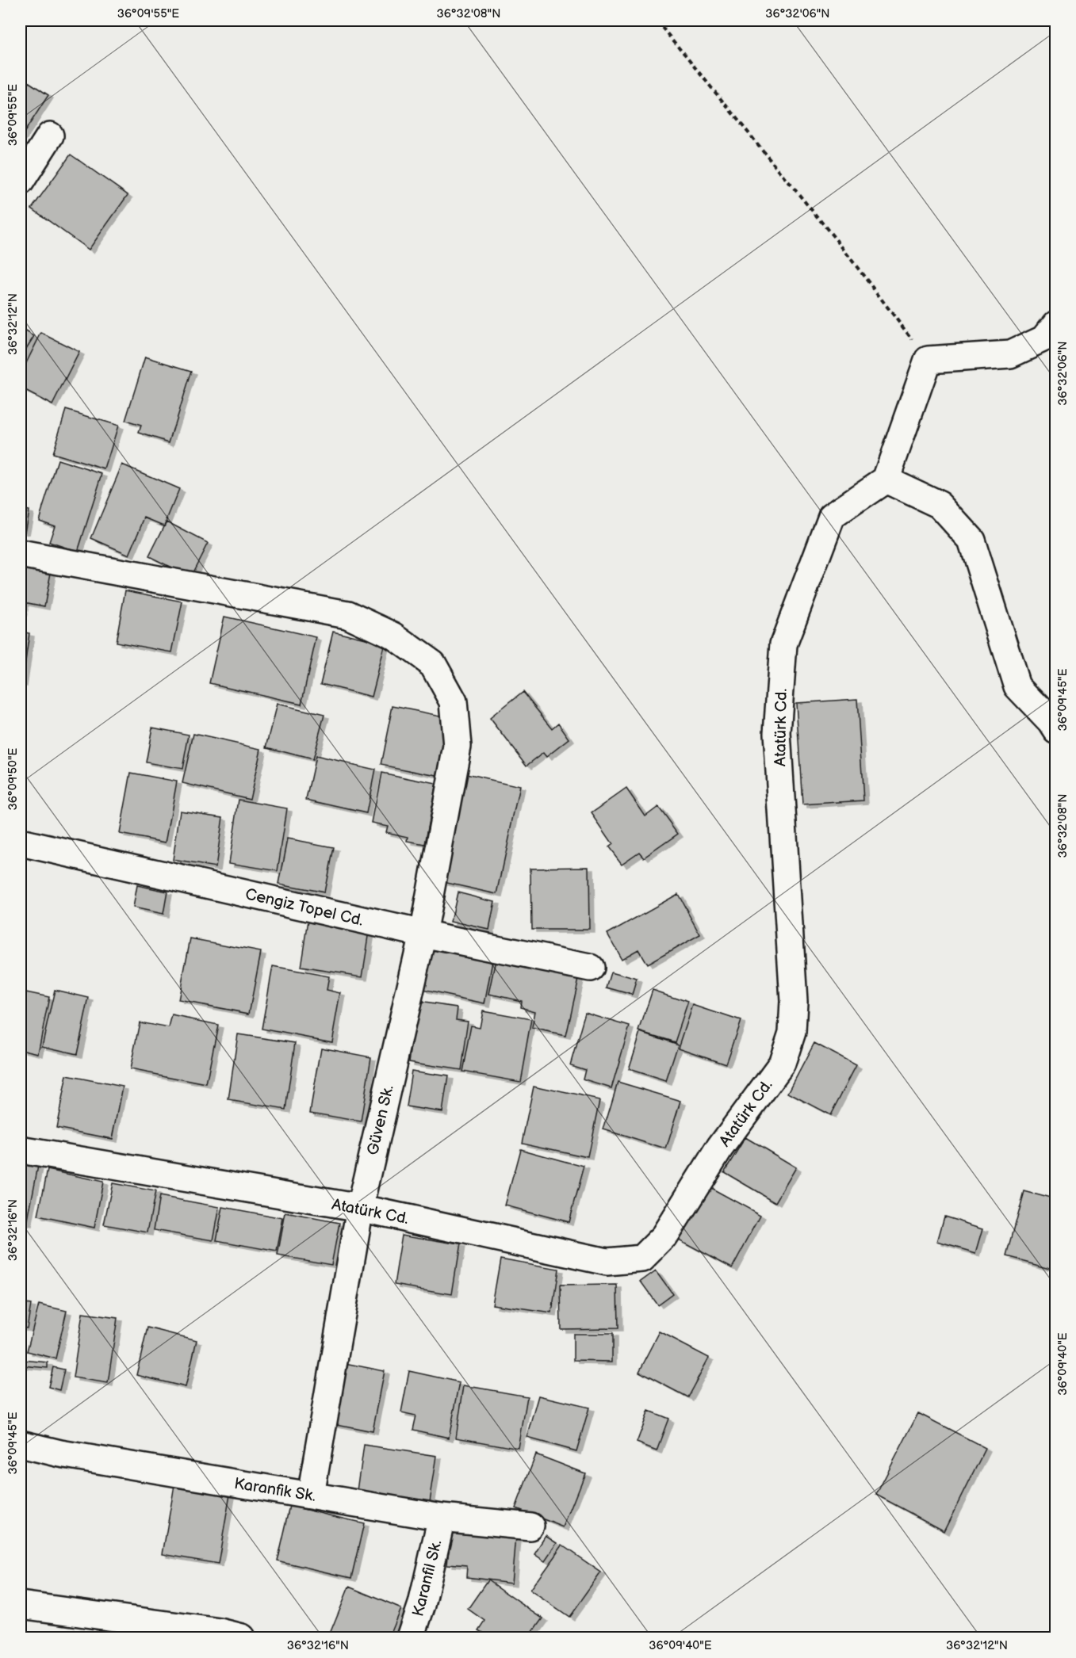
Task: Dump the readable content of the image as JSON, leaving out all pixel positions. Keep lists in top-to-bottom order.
{
  "streets": {
    "street": [
      "Atatürk Cd.",
      "Cengiz Topel Cd.",
      "Güven Sk.",
      "Karanfik Sk.",
      "Karanfil Sk."
    ]
  },
  "crossings": [
    ["Atatürk Cd.", "Güven Sk."],
    ["Cengiz Topel Cd.", "Güven Sk."],
    ["Güven Sk.", "Karanfik Sk."],
    ["Karanfik Sk.", "Karanfil Sk."]
  ],
  "coordinates": [
    "36°09'55\"E",
    "36°32'08\"N",
    "36°32'06\"N",
    "36°32'12\"N",
    "36°09'45\"E",
    "36°09'50\"E",
    "36°32'16\"N",
    "36°09'40\"E"
  ]
}
